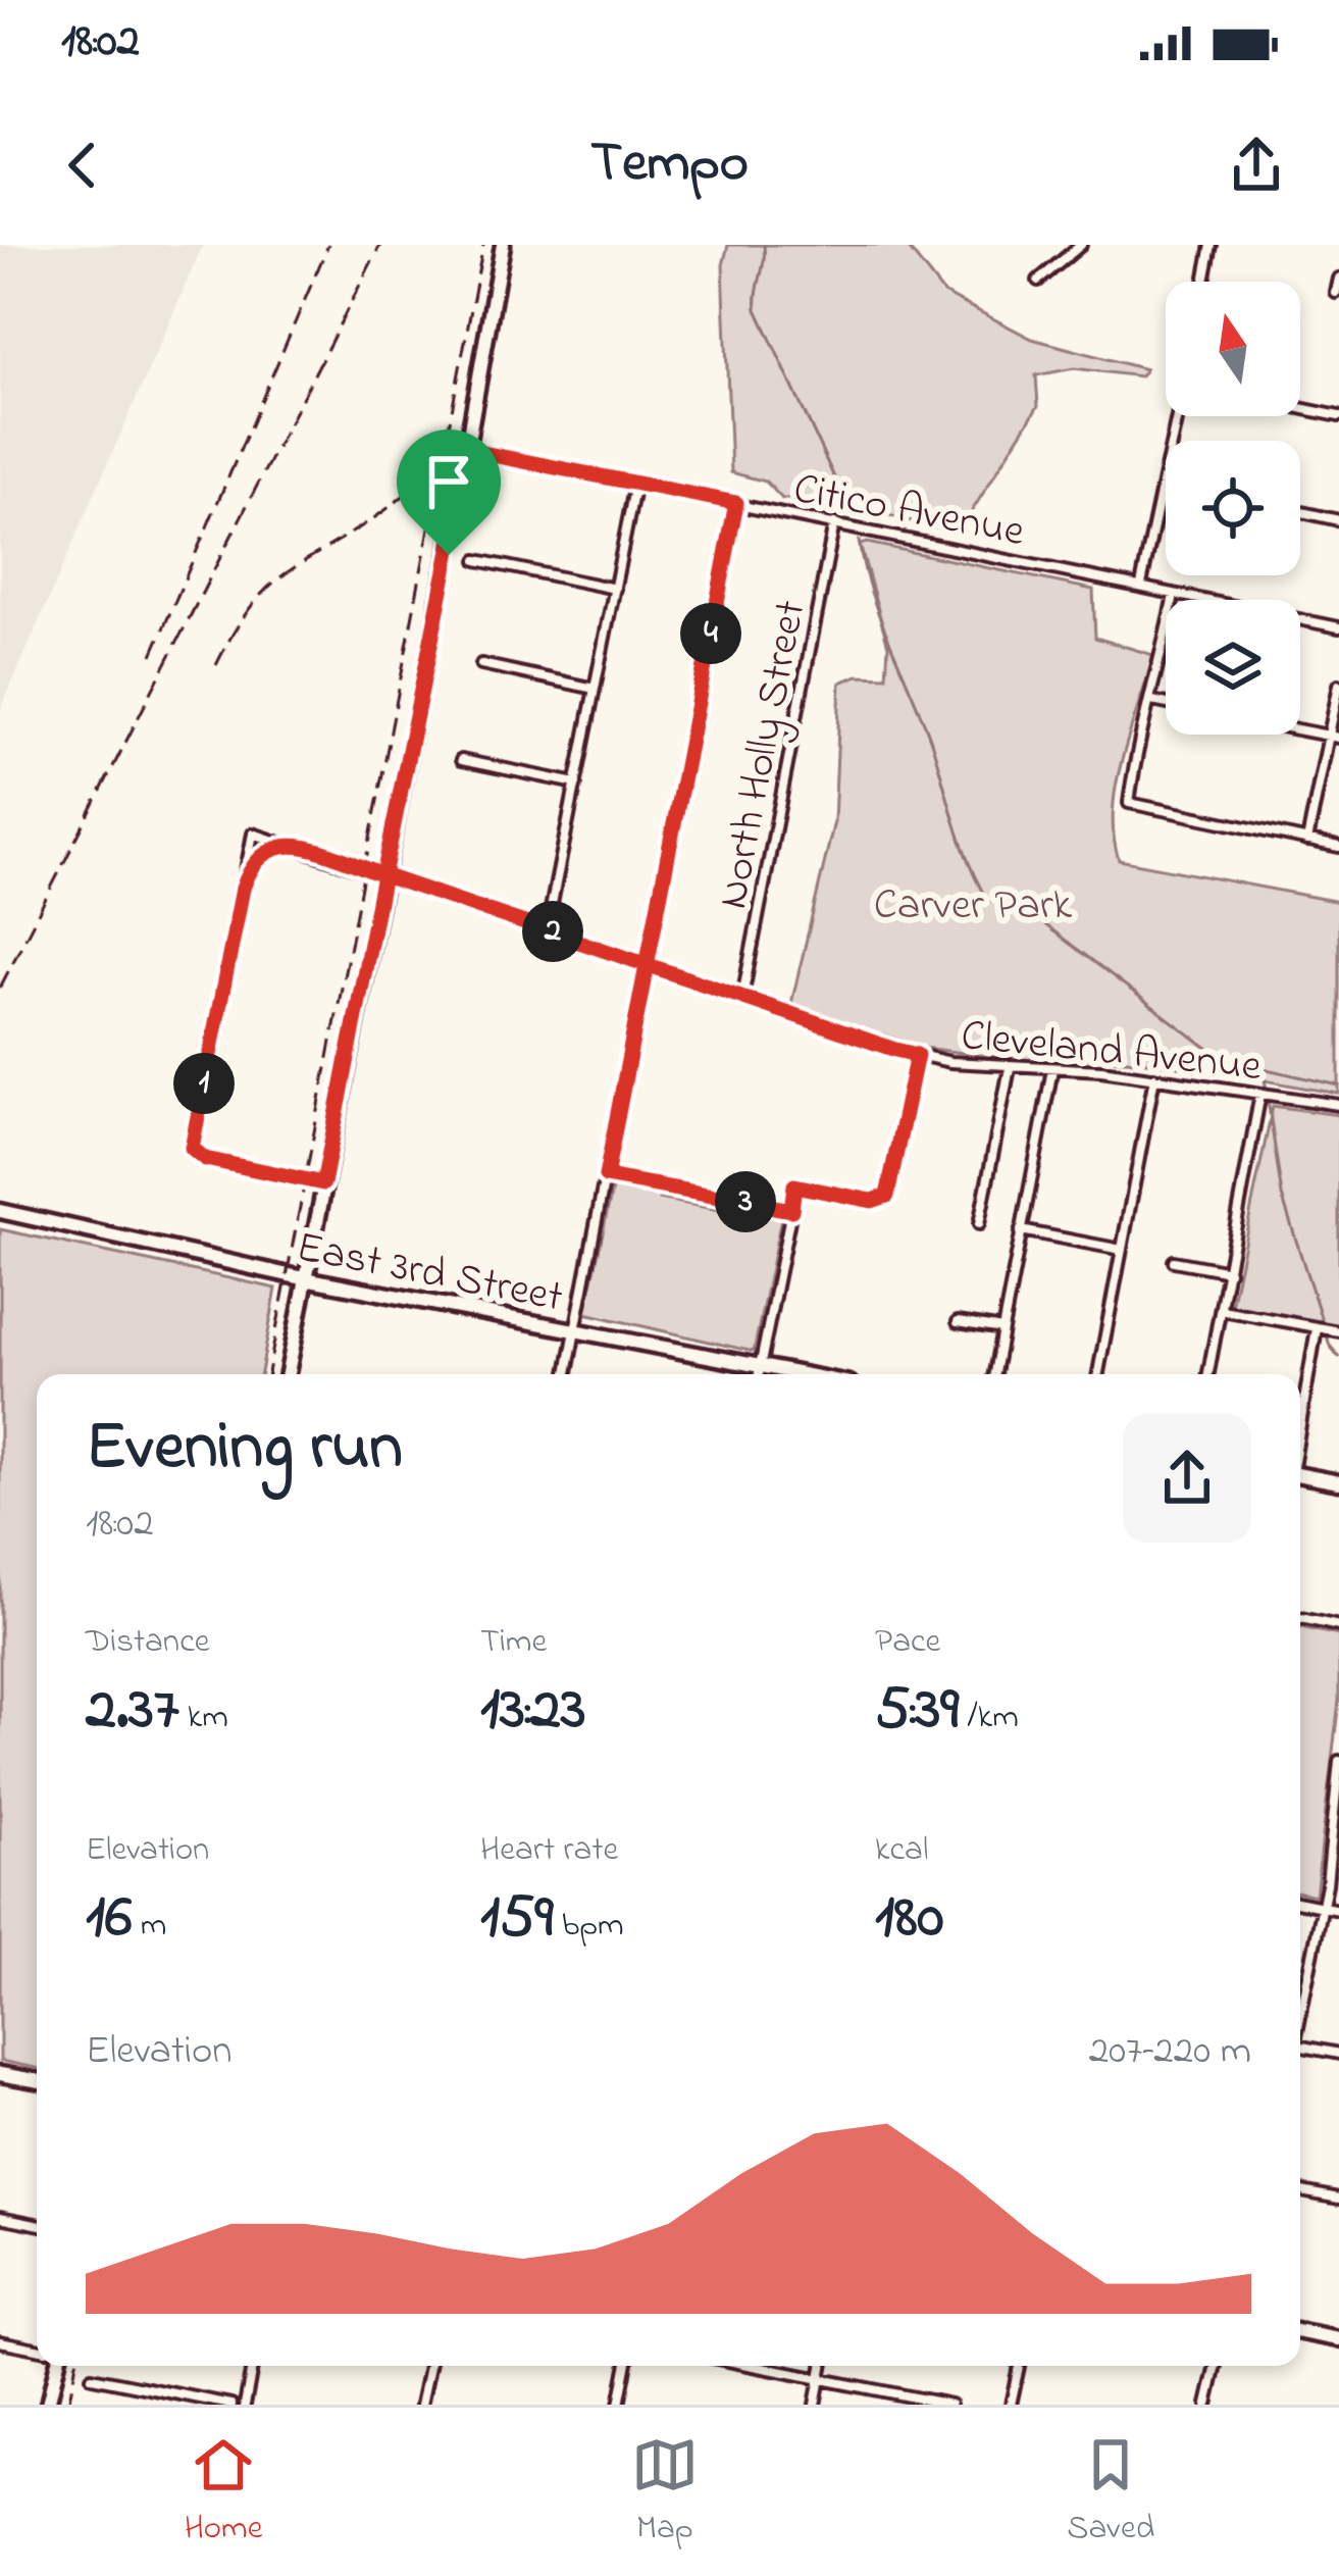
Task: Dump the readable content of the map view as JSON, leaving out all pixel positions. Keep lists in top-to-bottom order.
{
  "streets": {
    "main road": ["East 3rd Street"],
    "street": ["Citico Avenue", "North Holly Street", "Cleveland Avenue"]
  },
  "crossings": [
    ["Citico Avenue", "North Holly Street"],
    ["North Holly Street", "Cleveland Avenue"]
  ],
  "parks": ["Carver Park"],
  "north": "top",
  "page": {
    "status": "18:02",
    "header": "Tempo",
    "pins": [
      "4",
      "2",
      "1",
      "3"
    ],
    "heading": ["Evening run", "18:02"],
    "stats": [
      ["Distance", "2.37 km"],
      ["Time", "13:23"],
      ["Pace", "5:39 /km"],
      ["Elevation", "16 m"],
      ["Heart rate", "159 bpm"],
      ["kcal", "180"]
    ],
    "chart": ["Elevation", "207–220 m"],
    "tabs": ["Home", "Map", "Saved"]
  }
}
